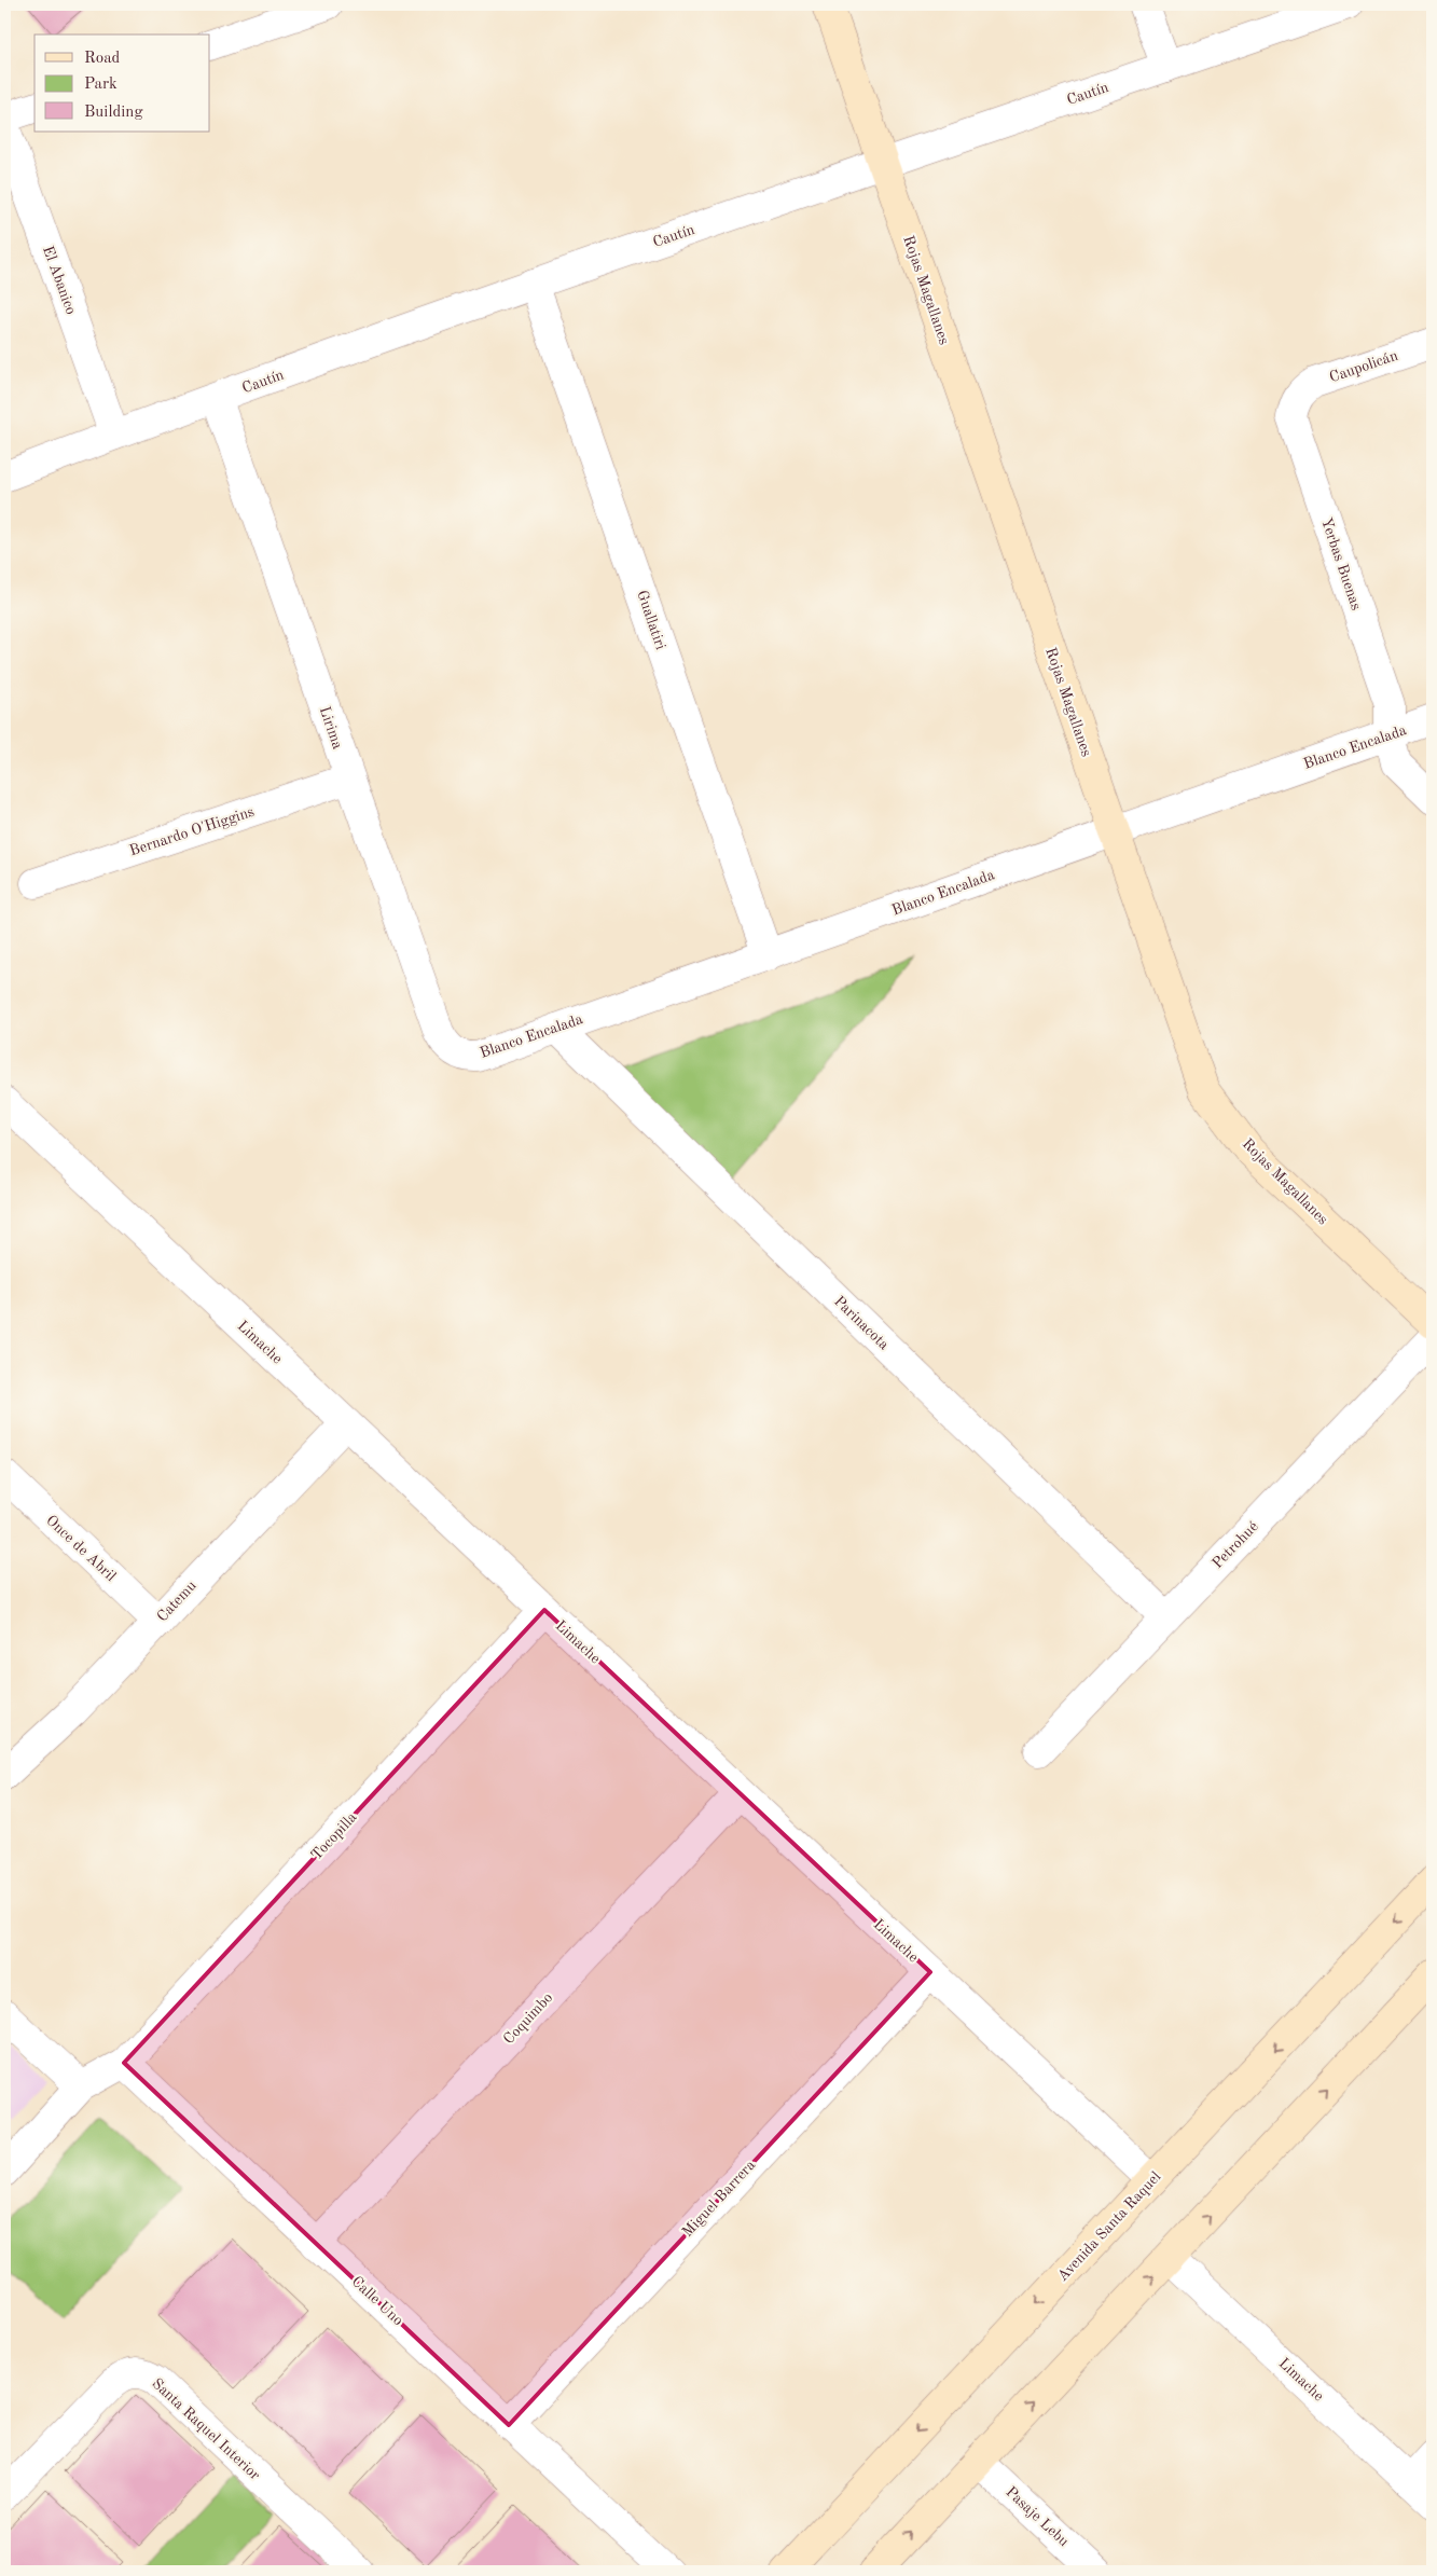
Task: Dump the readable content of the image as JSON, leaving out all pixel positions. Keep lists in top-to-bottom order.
{
  "streets": {
    "main road": ["Rojas Magallanes", "Avenida Santa Raquel"],
    "street": [
      "Cautín",
      "El Abanico",
      "Caupolicán",
      "Yerbas Buenas",
      "Guallatiri",
      "Lirima",
      "Blanco Encalada",
      "Bernardo O'Higgins",
      "Parinacota",
      "Limache",
      "Petrohué",
      "Once de Abril",
      "Catemu",
      "Tocopilla",
      "Coquimbo",
      "Miguel Barrera",
      "Calle Uno",
      "Santa Raquel Interior",
      "Pasaje Lebu"
    ]
  },
  "crossings": [
    ["Cautín", "El Abanico"],
    ["Cautín", "Rojas Magallanes"],
    ["Cautín", "Guallatiri"],
    ["Cautín", "Lirima"],
    ["Rojas Magallanes", "Blanco Encalada"],
    ["Caupolicán", "Yerbas Buenas"],
    ["Yerbas Buenas", "Blanco Encalada"],
    ["Guallatiri", "Blanco Encalada"],
    ["Lirima", "Blanco Encalada"],
    ["Lirima", "Bernardo O'Higgins"],
    ["Blanco Encalada", "Parinacota"],
    ["Parinacota", "Petrohué"],
    ["Limache", "Catemu"],
    ["Limache", "Tocopilla"],
    ["Limache", "Coquimbo"],
    ["Limache", "Miguel Barrera"],
    ["Limache", "Avenida Santa Raquel"],
    ["Once de Abril", "Catemu"],
    ["Tocopilla", "Calle Uno"],
    ["Coquimbo", "Calle Uno"],
    ["Miguel Barrera", "Calle Uno"]
  ],
  "legend": ["Road", "Park", "Building"]
}
